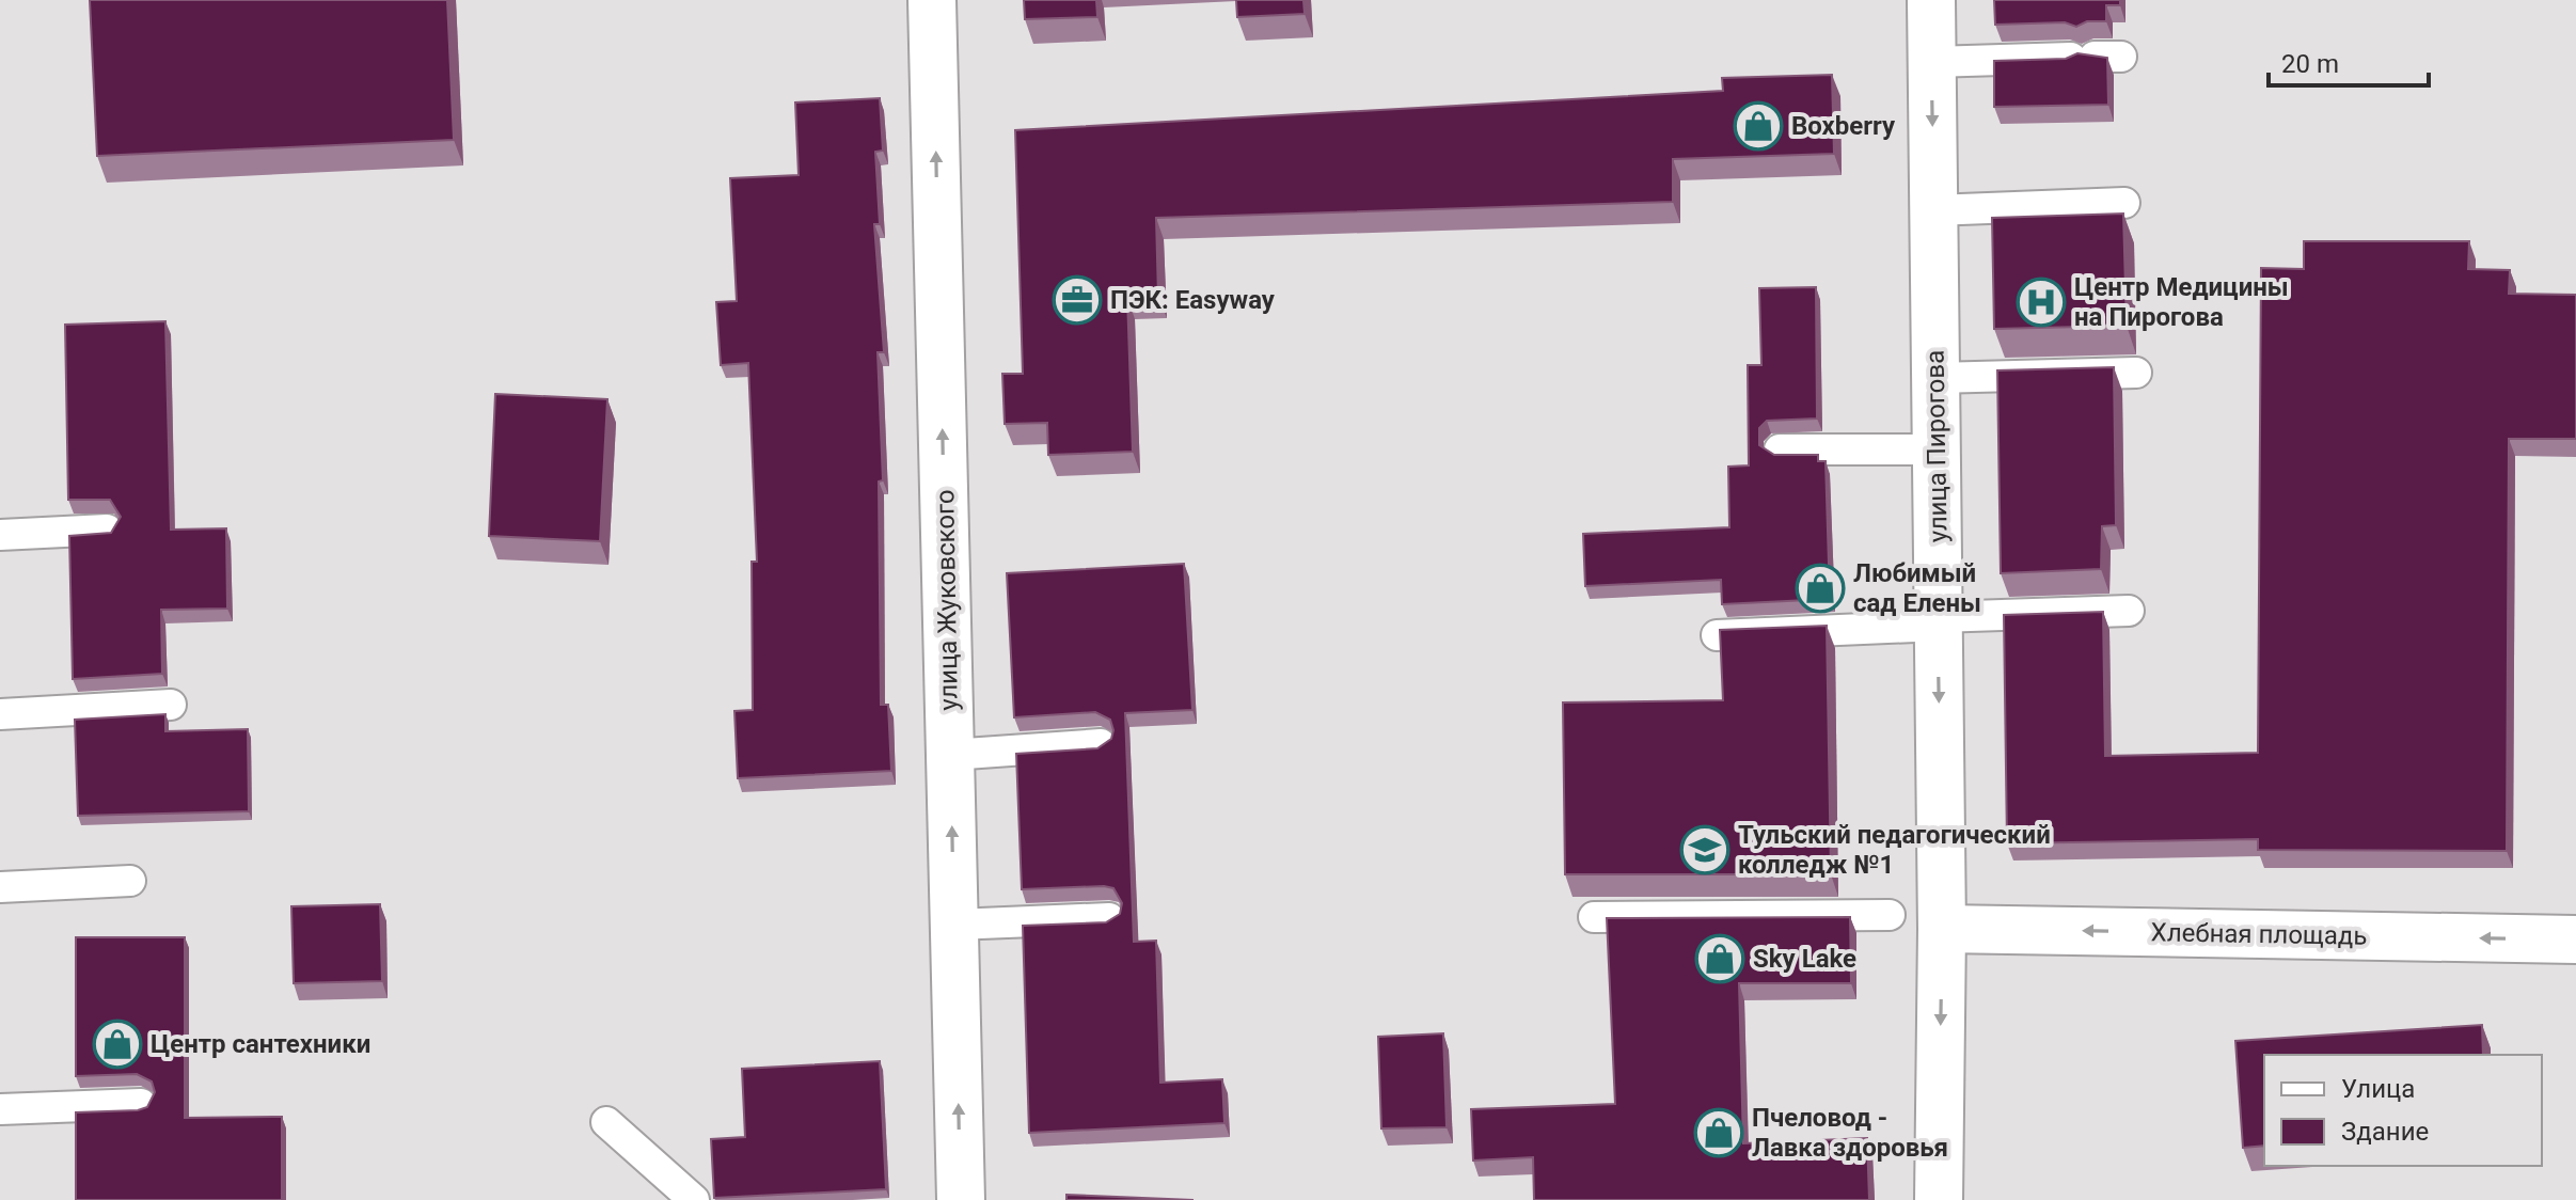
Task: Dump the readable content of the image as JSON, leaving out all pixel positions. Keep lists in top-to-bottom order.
{
  "streets": {
    "street": ["улица Пирогова", "улица Жуковского", "Хлебная площадь"]
  },
  "crossings": [
    ["улица Пирогова", "Хлебная площадь"]
  ],
  "one_way": ["улица Пирогова", "улица Жуковского", "Хлебная площадь"],
  "places": {
    "shop": [
      "Boxberry",
      "Любимый сад Елены",
      "Sky Lake",
      "Центр сантехники",
      "Пчеловод - Лавка здоровья"
    ],
    "office": ["ПЭК: Easyway"],
    "hospital": ["Центр Медицины на Пирогова"],
    "school or university": ["Тульский педагогический колледж №1"]
  },
  "legend": ["Улица", "Здание"],
  "scale_bar": "20 m"
}
